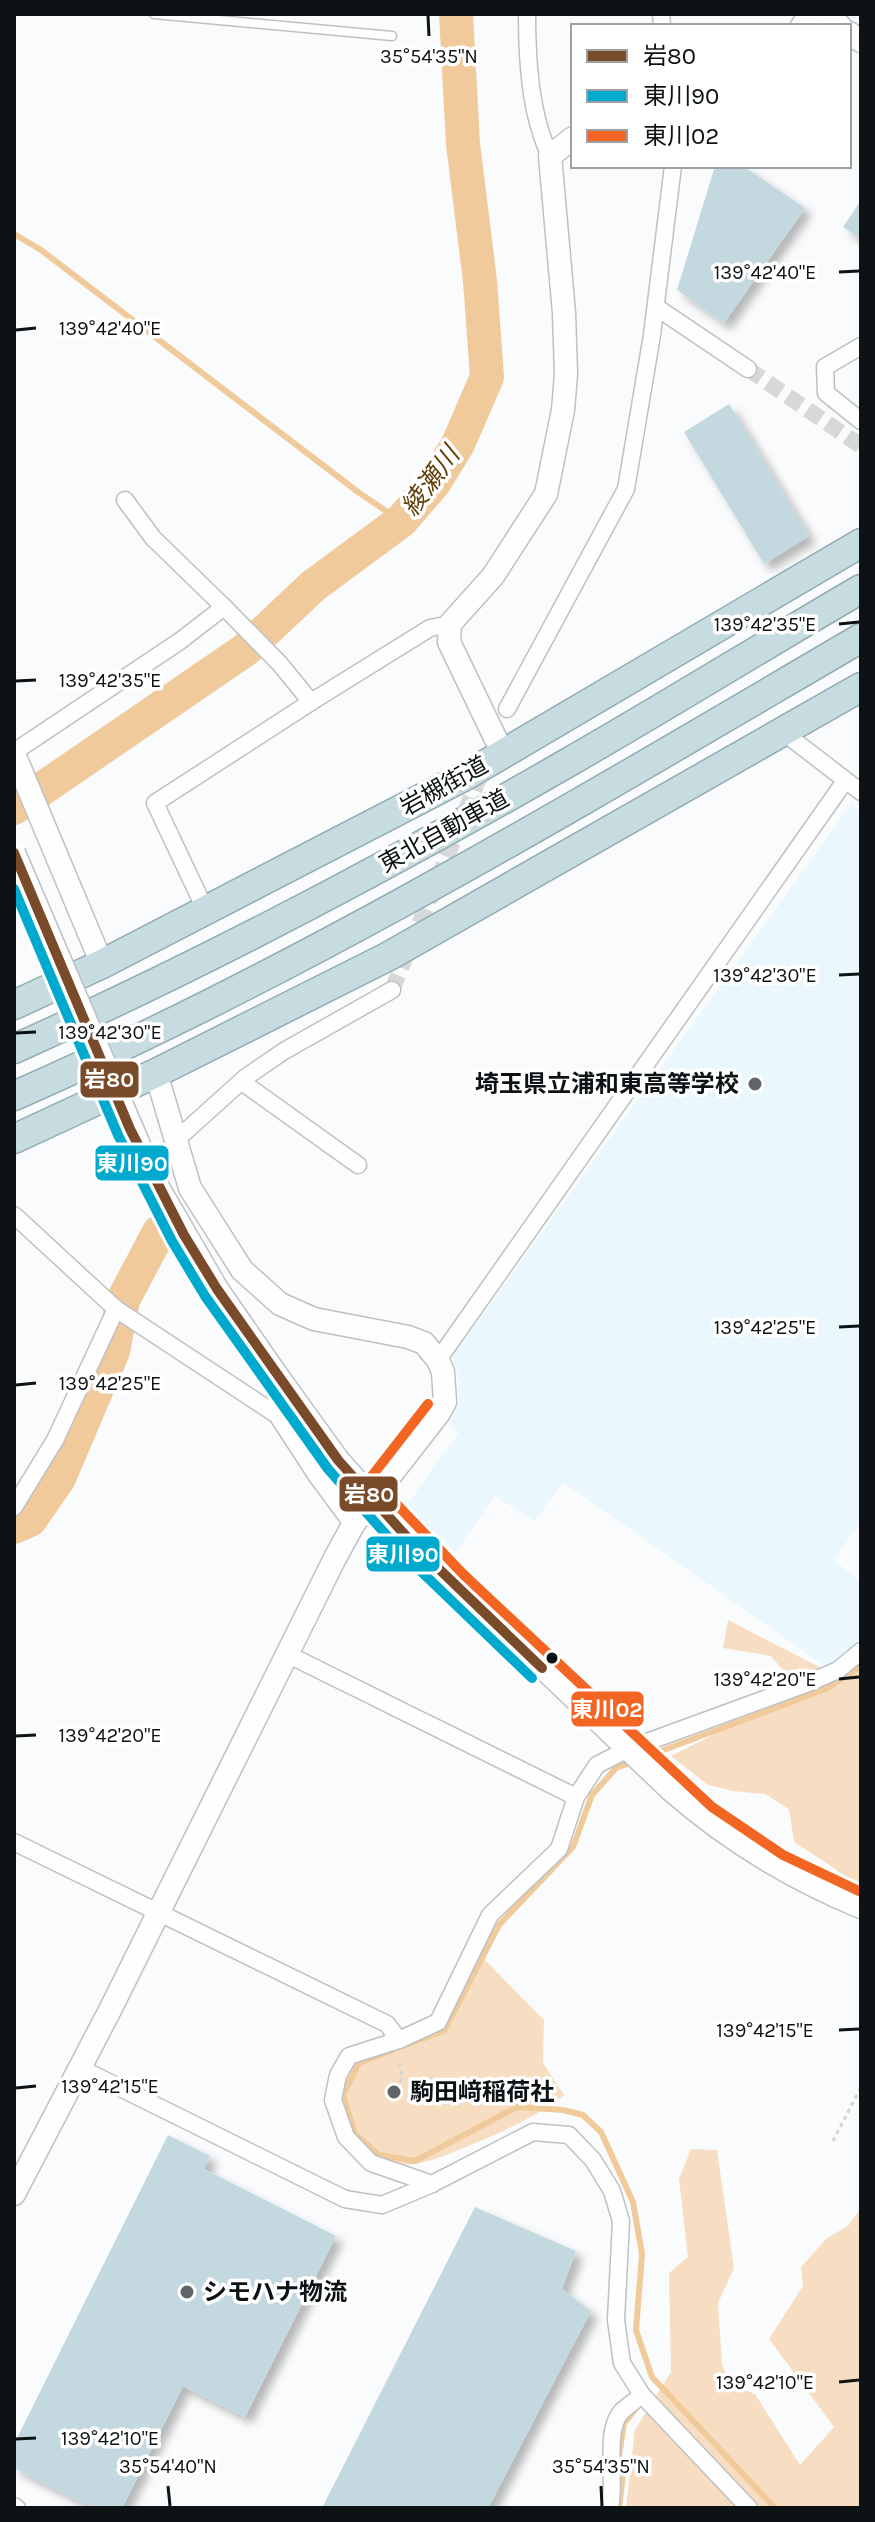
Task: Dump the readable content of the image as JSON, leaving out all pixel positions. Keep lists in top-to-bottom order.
{
  "streets": {
    "highway": ["岩槻街道", "東北自動車道"]
  },
  "water": ["綾瀬川"],
  "places": ["埼玉県立浦和東高等学校", "駒田﨑稲荷社", "シモハナ物流"],
  "lines": ["transit line 岩80", "transit line 東川90", "transit line 東川02"],
  "legend": ["岩80", "東川90", "東川02"],
  "coordinates": [
    "35°54'35\"N",
    "139°42'40\"E",
    "139°42'35\"E",
    "139°42'30\"E",
    "139°42'25\"E",
    "139°42'20\"E",
    "139°42'15\"E",
    "139°42'10\"E",
    "35°54'40\"N"
  ]
}
